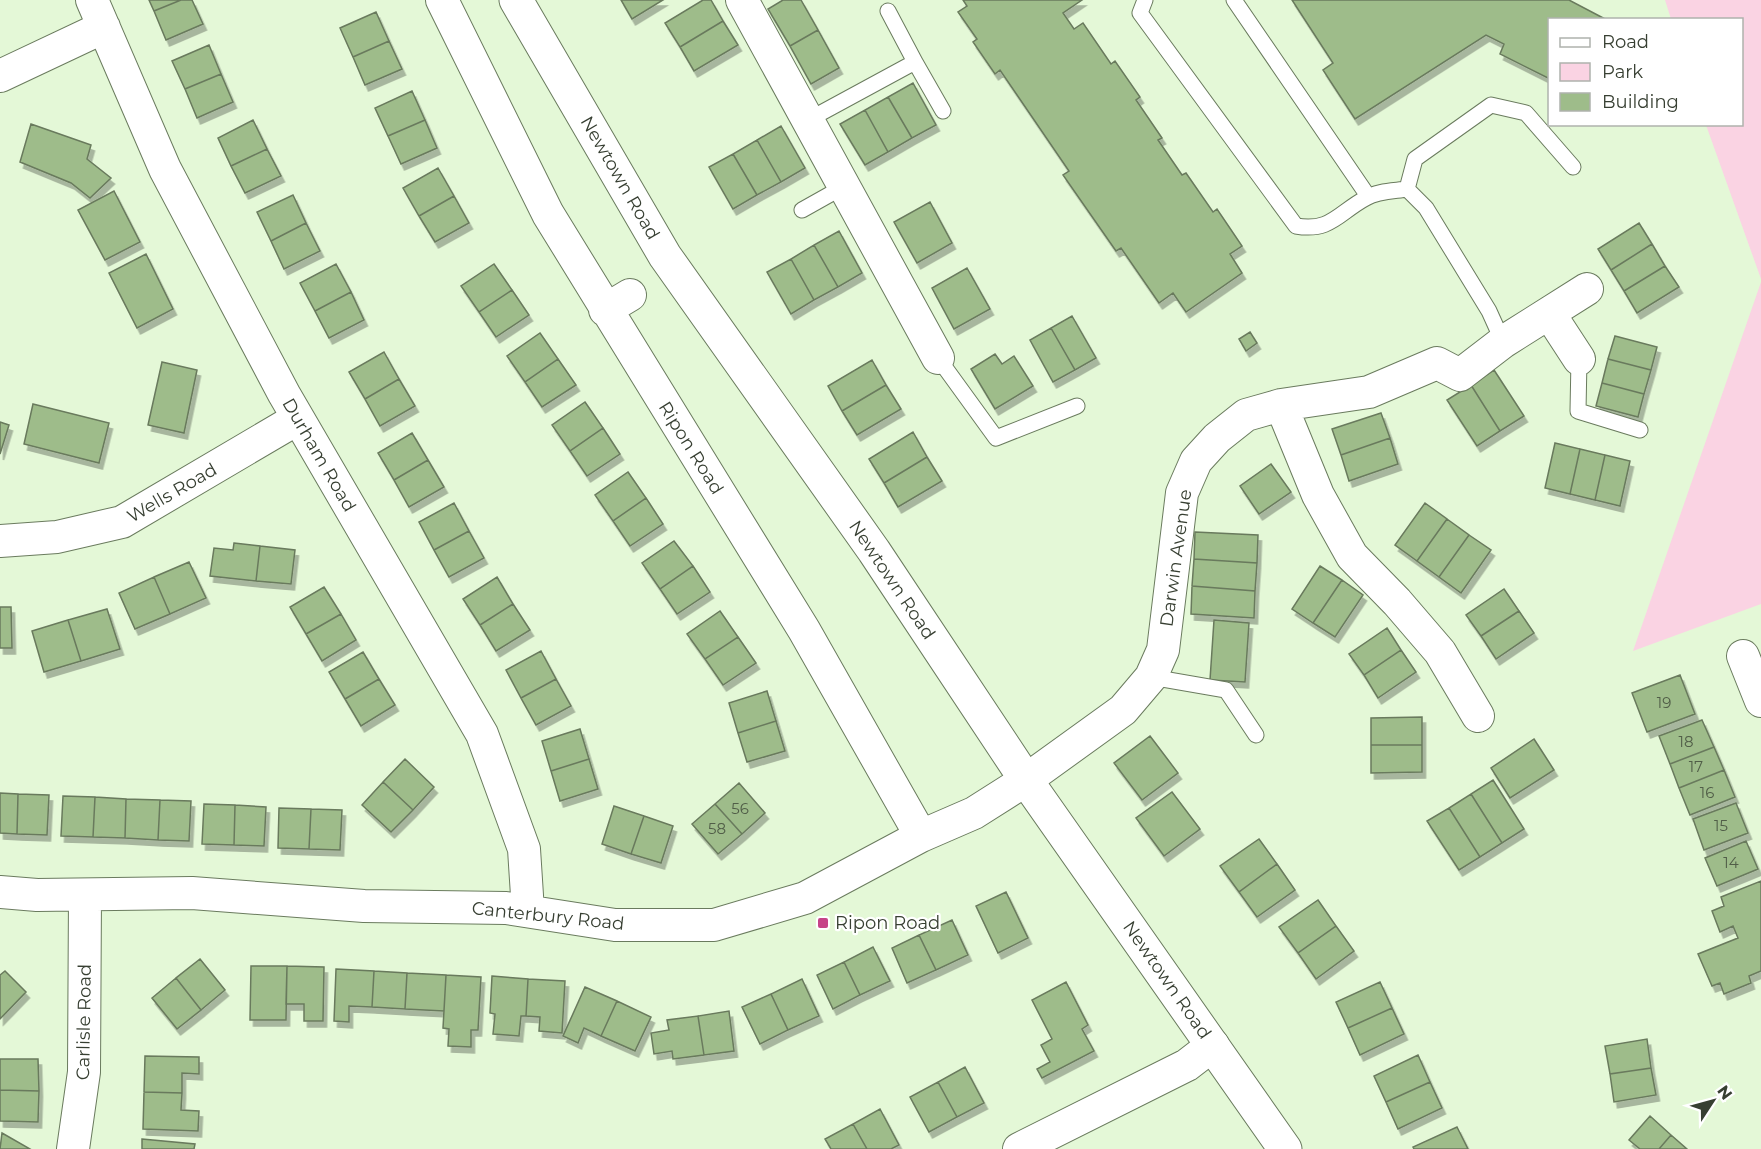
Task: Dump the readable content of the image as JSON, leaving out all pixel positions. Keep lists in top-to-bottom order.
{
  "streets": {
    "main road": ["Newtown Road"],
    "street": [
      "Ripon Road",
      "Durham Road",
      "Wells Road",
      "Darwin Avenue",
      "Canterbury Road",
      "Carlisle Road"
    ]
  },
  "crossings": [
    ["Newtown Road", "Darwin Avenue"],
    ["Newtown Road", "Canterbury Road"],
    ["Ripon Road", "Canterbury Road"],
    ["Durham Road", "Wells Road"],
    ["Durham Road", "Canterbury Road"],
    ["Darwin Avenue", "Canterbury Road"],
    ["Canterbury Road", "Carlisle Road"]
  ],
  "places": {
    "transit": ["Ripon Road"]
  },
  "house_numbers": [
    "19",
    "18",
    "17",
    "16",
    "56",
    "15",
    "58",
    "14"
  ],
  "legend": ["Road", "Park", "Building"],
  "north": "top right"
}
